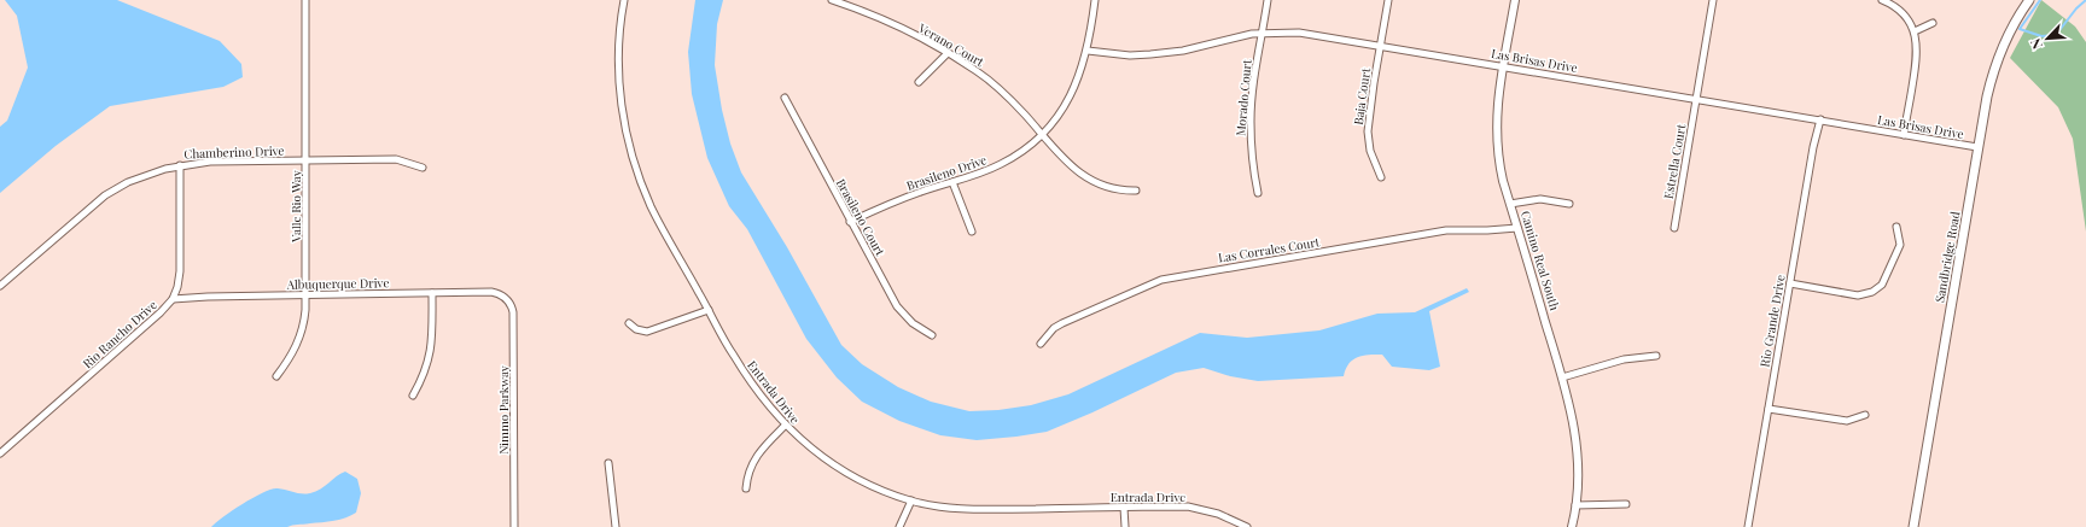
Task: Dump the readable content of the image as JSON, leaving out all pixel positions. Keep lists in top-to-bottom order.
{
  "streets": {
    "main road": ["Sandbridge Road"],
    "street": [
      "Verano Court",
      "Las Brisas Drive",
      "Baja Court",
      "Morado Court",
      "Chamberino Drive",
      "Estrella Court",
      "Brasileno Drive",
      "Valle Rio Way",
      "Brasileno Court",
      "Las Corrales Court",
      "Camino Real South",
      "Albuquerque Drive",
      "Rio Grande Drive",
      "Rio Rancho Drive",
      "Entrada Drive",
      "Nimmo Parkway"
    ]
  },
  "crossings": [
    ["Verano Court", "Brasileno Drive"],
    ["Las Brisas Drive", "Baja Court"],
    ["Las Brisas Drive", "Morado Court"],
    ["Las Brisas Drive", "Estrella Court"],
    ["Las Brisas Drive", "Brasileno Drive"],
    ["Las Brisas Drive", "Sandbridge Road"],
    ["Las Brisas Drive", "Camino Real South"],
    ["Las Brisas Drive", "Rio Grande Drive"],
    ["Chamberino Drive", "Valle Rio Way"],
    ["Chamberino Drive", "Rio Rancho Drive"],
    ["Brasileno Drive", "Brasileno Court"],
    ["Valle Rio Way", "Albuquerque Drive"],
    ["Las Corrales Court", "Camino Real South"],
    ["Albuquerque Drive", "Rio Rancho Drive"],
    ["Albuquerque Drive", "Nimmo Parkway"]
  ],
  "north": "bottom left"
}
